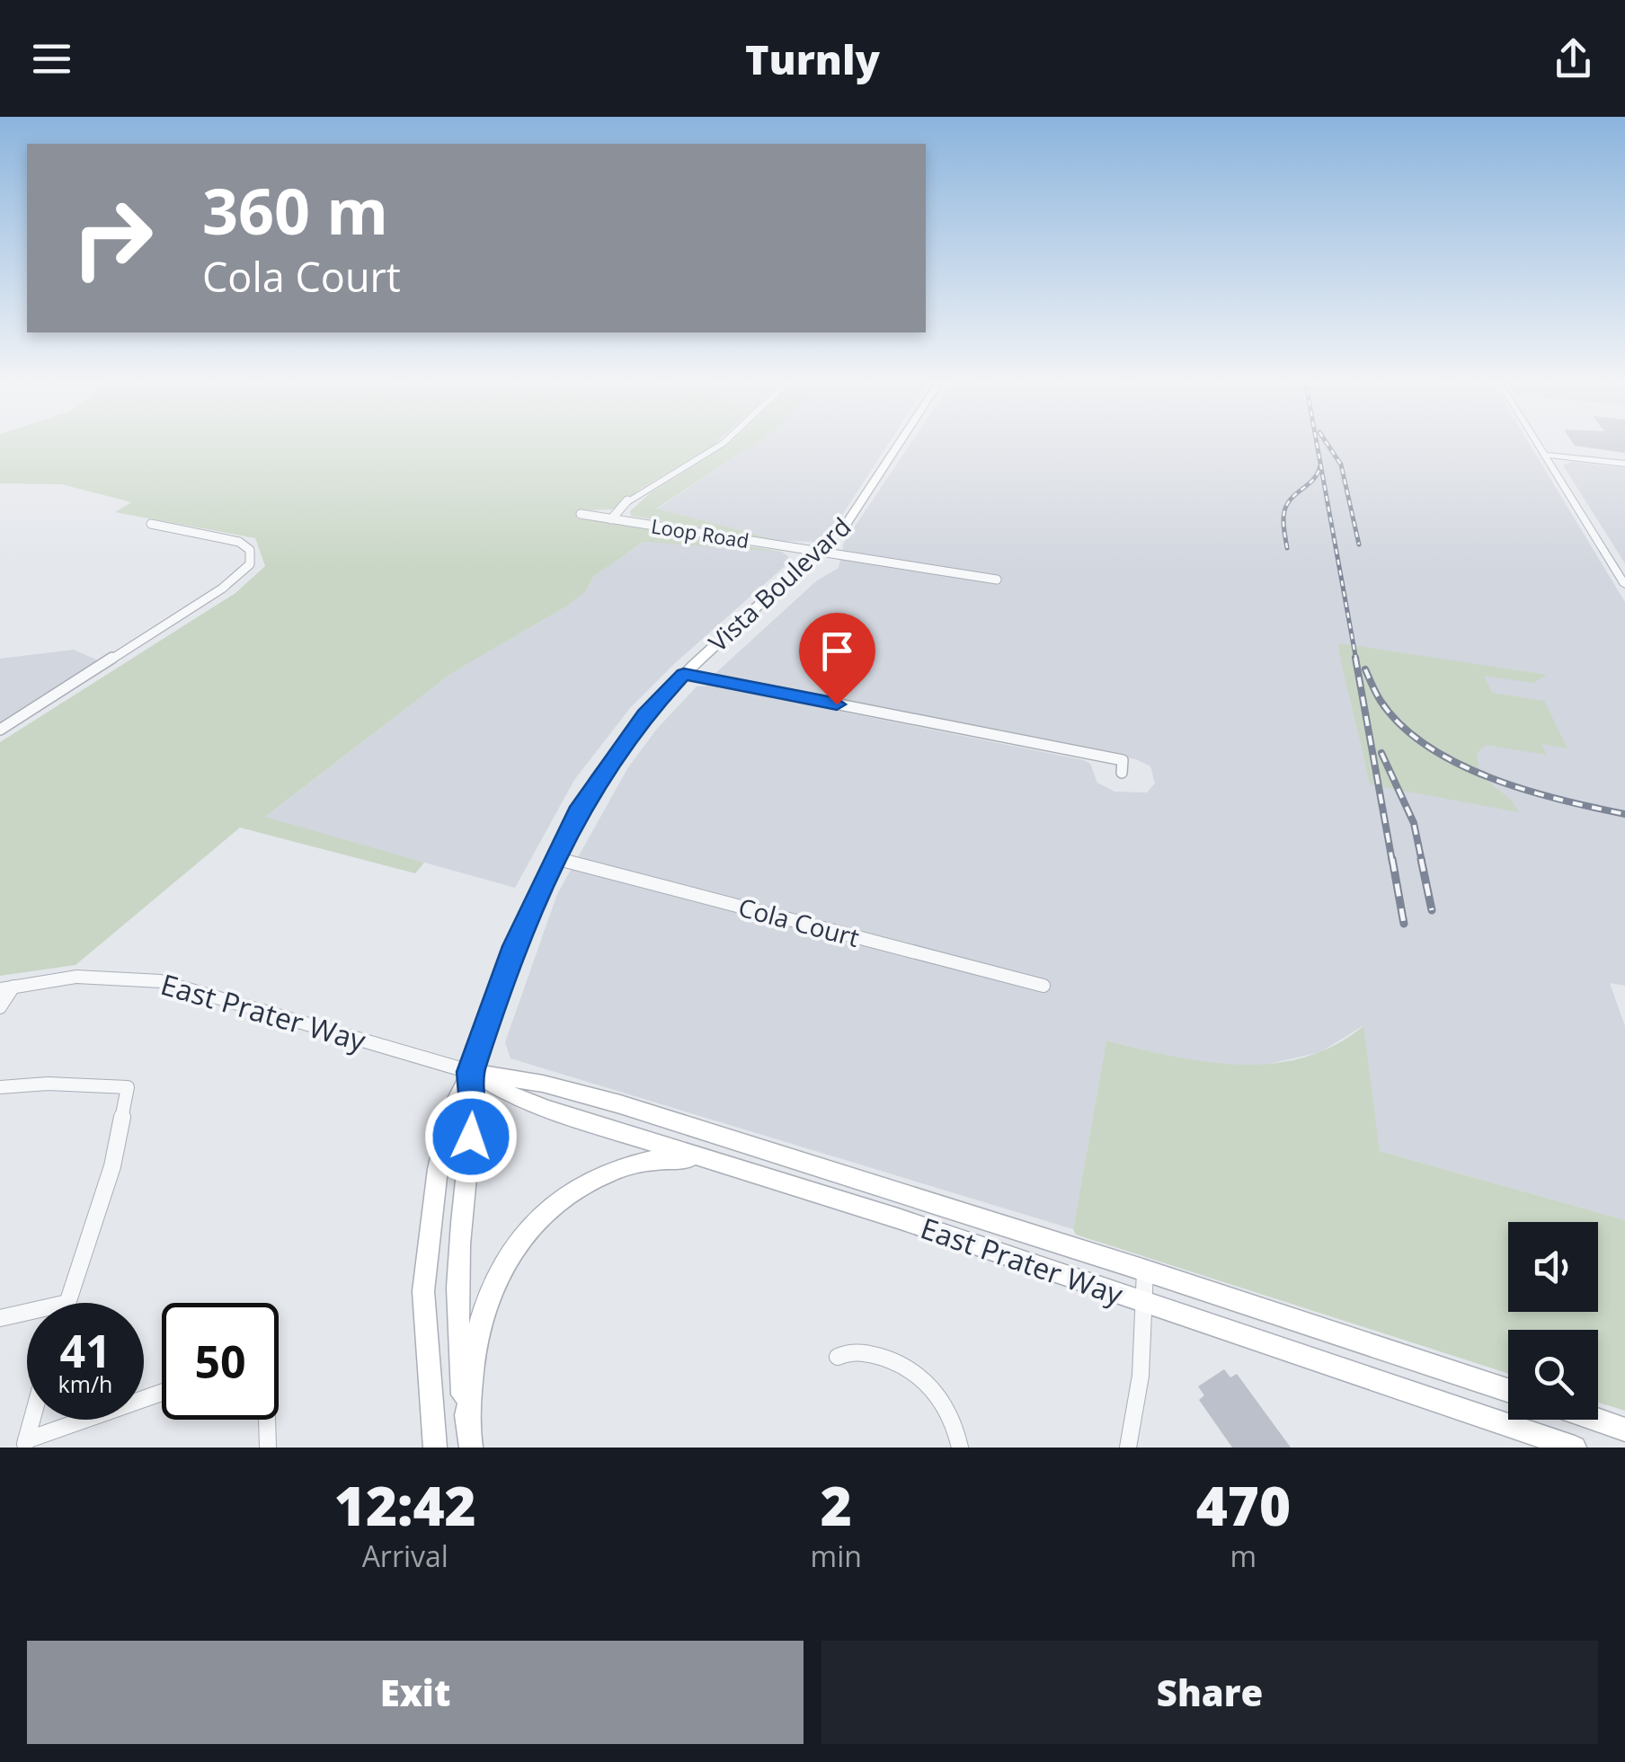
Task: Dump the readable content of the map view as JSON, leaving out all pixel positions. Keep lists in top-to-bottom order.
{
  "streets": {
    "main road": ["Vista Boulevard", "East Prater Way"],
    "street": ["Loop Road", "Cola Court"]
  },
  "crossings": [
    ["Loop Road", "Vista Boulevard"],
    ["Vista Boulevard", "Cola Court"],
    ["Vista Boulevard", "East Prater Way"]
  ],
  "page": {
    "header": "Turnly",
    "turn": ["360 m", "Cola Court"],
    "speed": "41 km/h",
    "limit": "50",
    "eta": [
      "12:42",
      "Arrival",
      "2",
      "min",
      "470",
      "m"
    ],
    "buttons": ["Exit", "Share"]
  }
}
